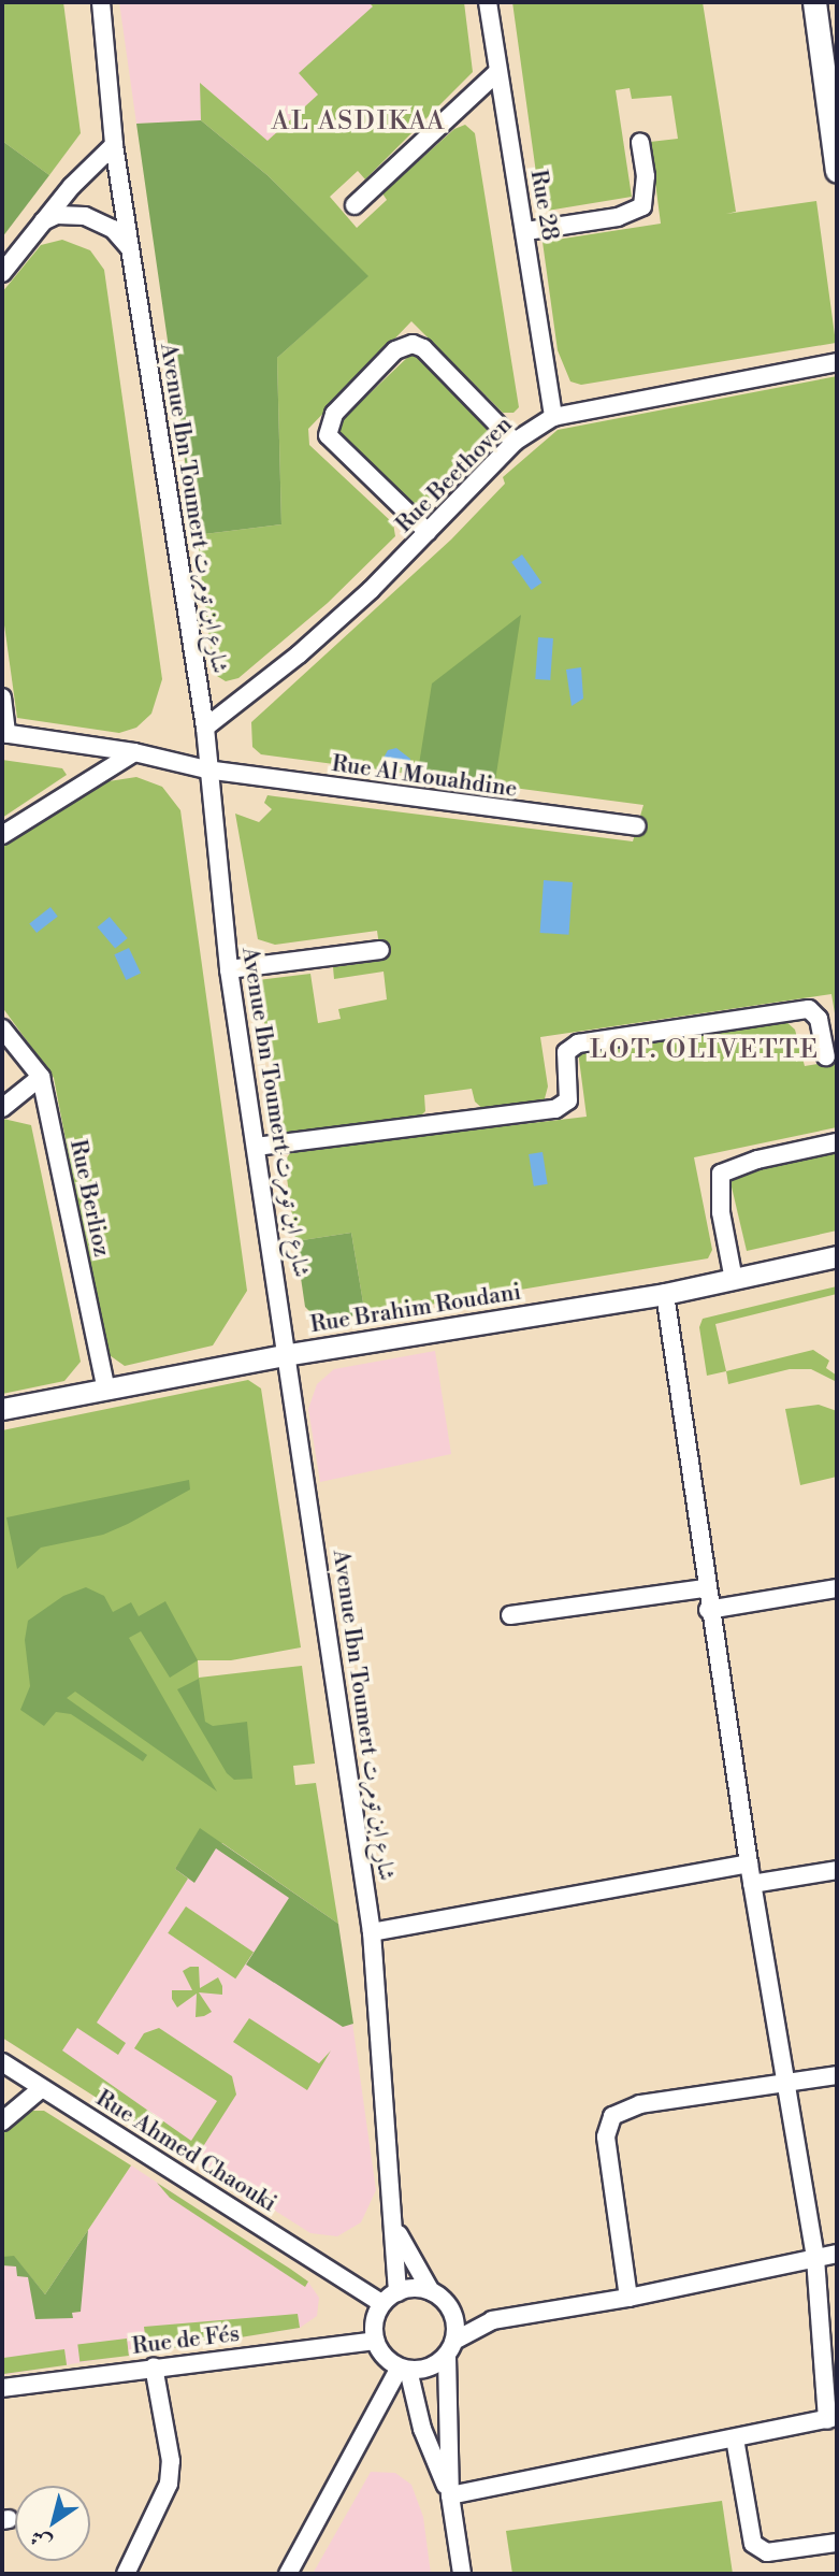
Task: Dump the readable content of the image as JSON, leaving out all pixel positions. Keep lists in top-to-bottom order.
{
  "streets": {
    "street": [
      "Rue 28",
      "Rue Beethoven",
      "Avenue Ibn Toumert شارع ابن تومرت",
      "Rue Al Mouahdine",
      "Rue Berlioz",
      "Rue Brahim Roudani",
      "Rue Ahmed Chaouki",
      "Rue de Fés"
    ]
  },
  "crossings": [
    ["Rue 28", "Rue Beethoven"],
    ["Rue Beethoven", "Avenue Ibn Toumert شارع ابن تومرت"],
    ["Avenue Ibn Toumert شارع ابن تومرت", "Rue Al Mouahdine"],
    ["Avenue Ibn Toumert شارع ابن تومرت", "Rue Brahim Roudani"],
    ["Avenue Ibn Toumert شارع ابن تومرت", "Rue Ahmed Chaouki"],
    ["Avenue Ibn Toumert شارع ابن تومرت", "Rue de Fés"],
    ["Rue Berlioz", "Rue Brahim Roudani"],
    ["Rue Ahmed Chaouki", "Rue de Fés"]
  ],
  "districts": ["AL ASDIKAA", "LOT. OLIVETTE"],
  "north": "bottom left"
}
